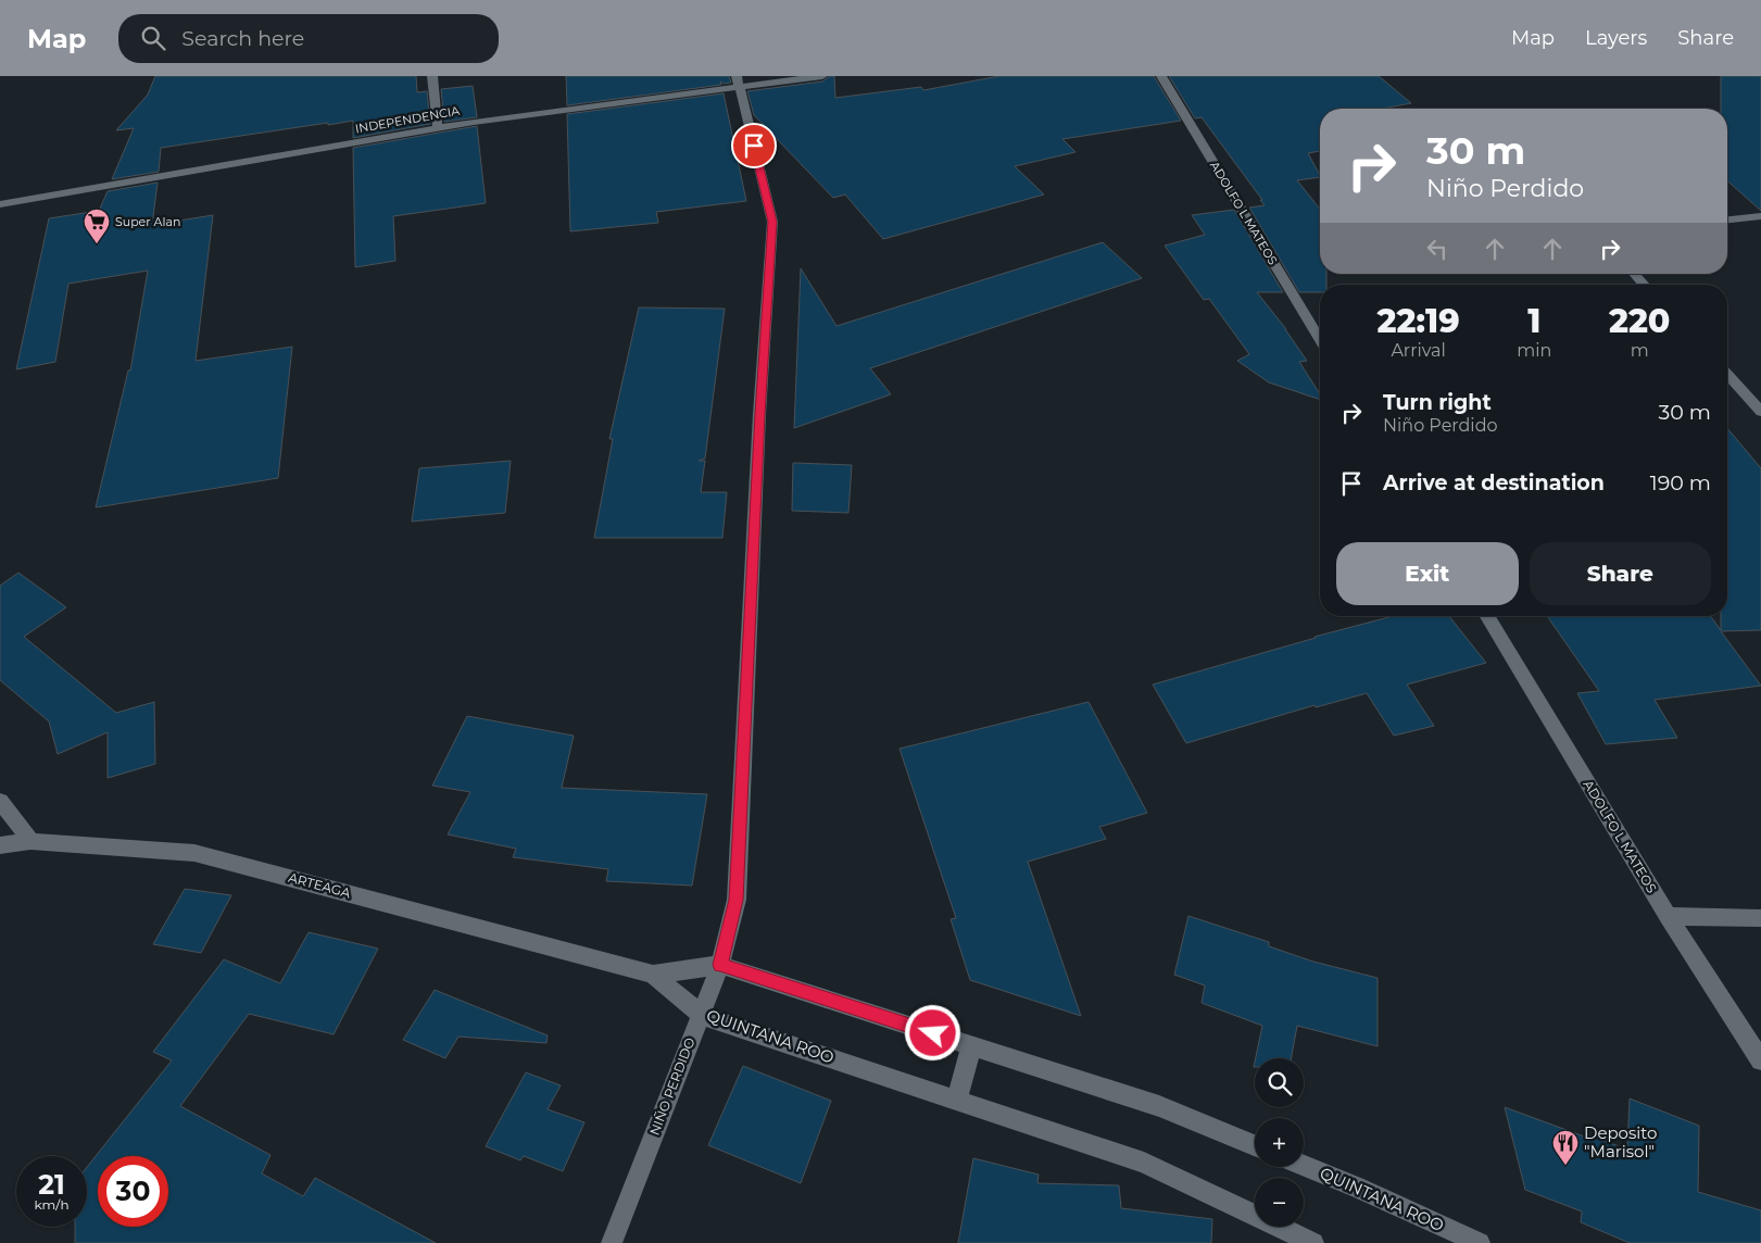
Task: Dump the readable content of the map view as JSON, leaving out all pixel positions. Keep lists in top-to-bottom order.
{
  "streets": {
    "street": [
      "INDEPENDENCIA",
      "ADOLFO L MATEOS",
      "ARTEAGA",
      "QUINTANA ROO",
      "NIÑO PERDIDO"
    ]
  },
  "crossings": [
    ["INDEPENDENCIA", "NIÑO PERDIDO"],
    ["ARTEAGA", "QUINTANA ROO"],
    ["QUINTANA ROO", "NIÑO PERDIDO"]
  ],
  "places": {
    "supermarket": ["Super Alan"],
    "restaurant": ["Deposito \"Marisol\""]
  },
  "page": {
    "header": "Map",
    "search": "Search here",
    "nav": ["Map", "Layers", "Share"],
    "turn": ["30 m", "Niño Perdido"],
    "eta": [
      "22:19",
      "Arrival",
      "1",
      "min",
      "220",
      "m"
    ],
    "list": [
      {
        "name": "Turn right",
        "note": "Niño Perdido",
        "value": "30 m"
      },
      {
        "name": "Arrive at destination",
        "value": "190 m"
      }
    ],
    "buttons": ["Exit", "Share"],
    "map_buttons": ["+", "−"],
    "speed": "21 km/h",
    "limit": "30"
  }
}
